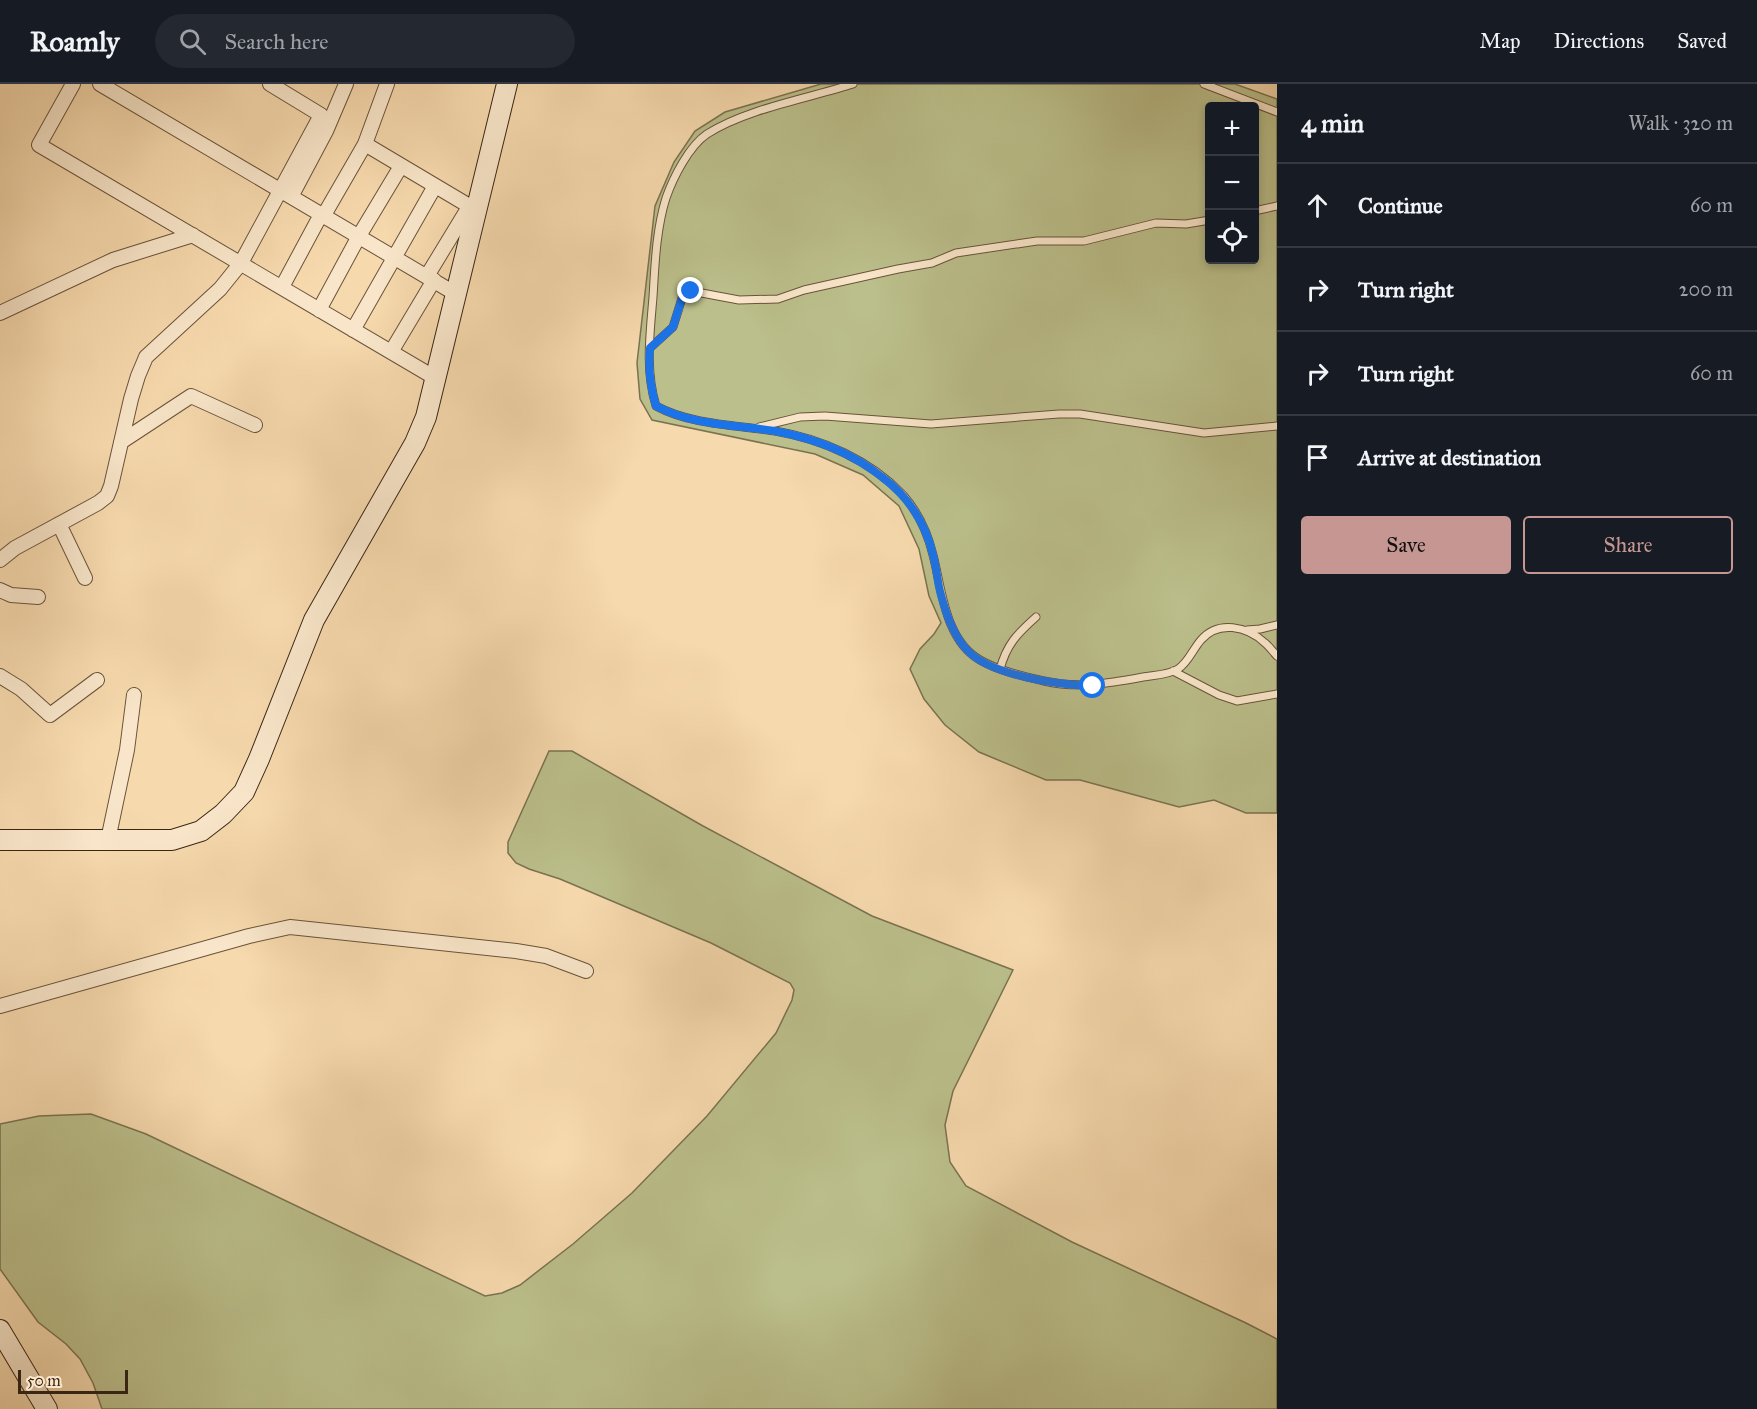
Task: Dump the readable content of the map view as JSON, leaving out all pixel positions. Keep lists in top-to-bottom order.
{
  "scale_bar": "50 m",
  "page": {
    "header": "Roamly",
    "search": "Search here",
    "nav": ["Map", "Directions", "Saved"],
    "heading": ["4 min", "Walk · 320 m"],
    "map_buttons": ["+", "−"],
    "list": [
      ["Continue", "60 m"],
      ["Turn right", "200 m"],
      ["Turn right", "60 m"],
      "Arrive at destination"
    ],
    "buttons": ["Save", "Share"],
    "scale": "50 m"
  }
}
